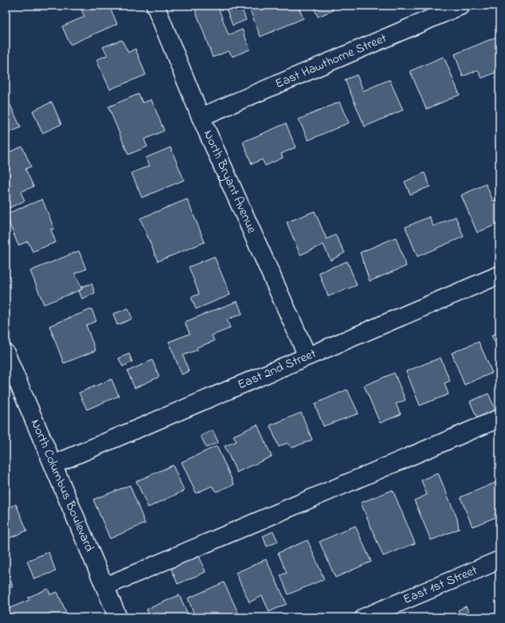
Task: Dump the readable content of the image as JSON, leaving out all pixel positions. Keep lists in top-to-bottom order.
{
  "streets": {
    "street": [
      "East Hawthorne Street",
      "North Bryant Avenue",
      "East 2nd Street",
      "North Columbus Boulevard",
      "East 1st Street"
    ]
  },
  "crossings": [
    ["East Hawthorne Street", "North Bryant Avenue"],
    ["North Bryant Avenue", "East 2nd Street"],
    ["East 2nd Street", "North Columbus Boulevard"]
  ]
}
